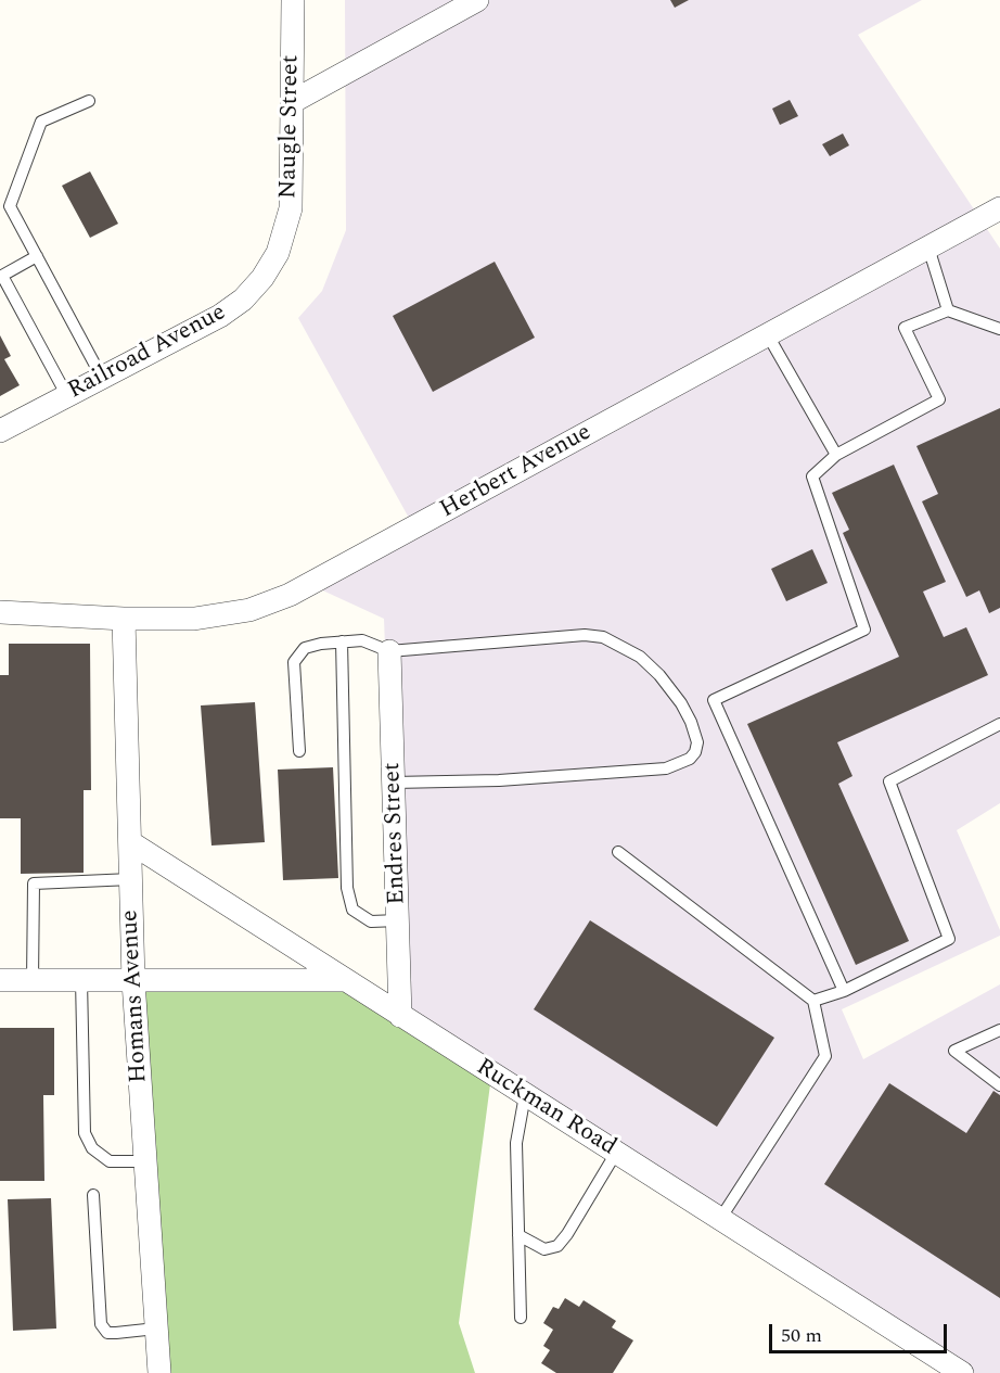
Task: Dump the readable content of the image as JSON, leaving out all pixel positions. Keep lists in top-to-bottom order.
{
  "streets": {
    "street": [
      "Naugle Street",
      "Railroad Avenue",
      "Herbert Avenue",
      "Endres Street",
      "Homans Avenue",
      "Ruckman Road"
    ]
  },
  "crossings": [
    ["Naugle Street", "Railroad Avenue"],
    ["Herbert Avenue", "Homans Avenue"],
    ["Endres Street", "Ruckman Road"],
    ["Homans Avenue", "Ruckman Road"]
  ],
  "scale_bar": "50 m"
}
